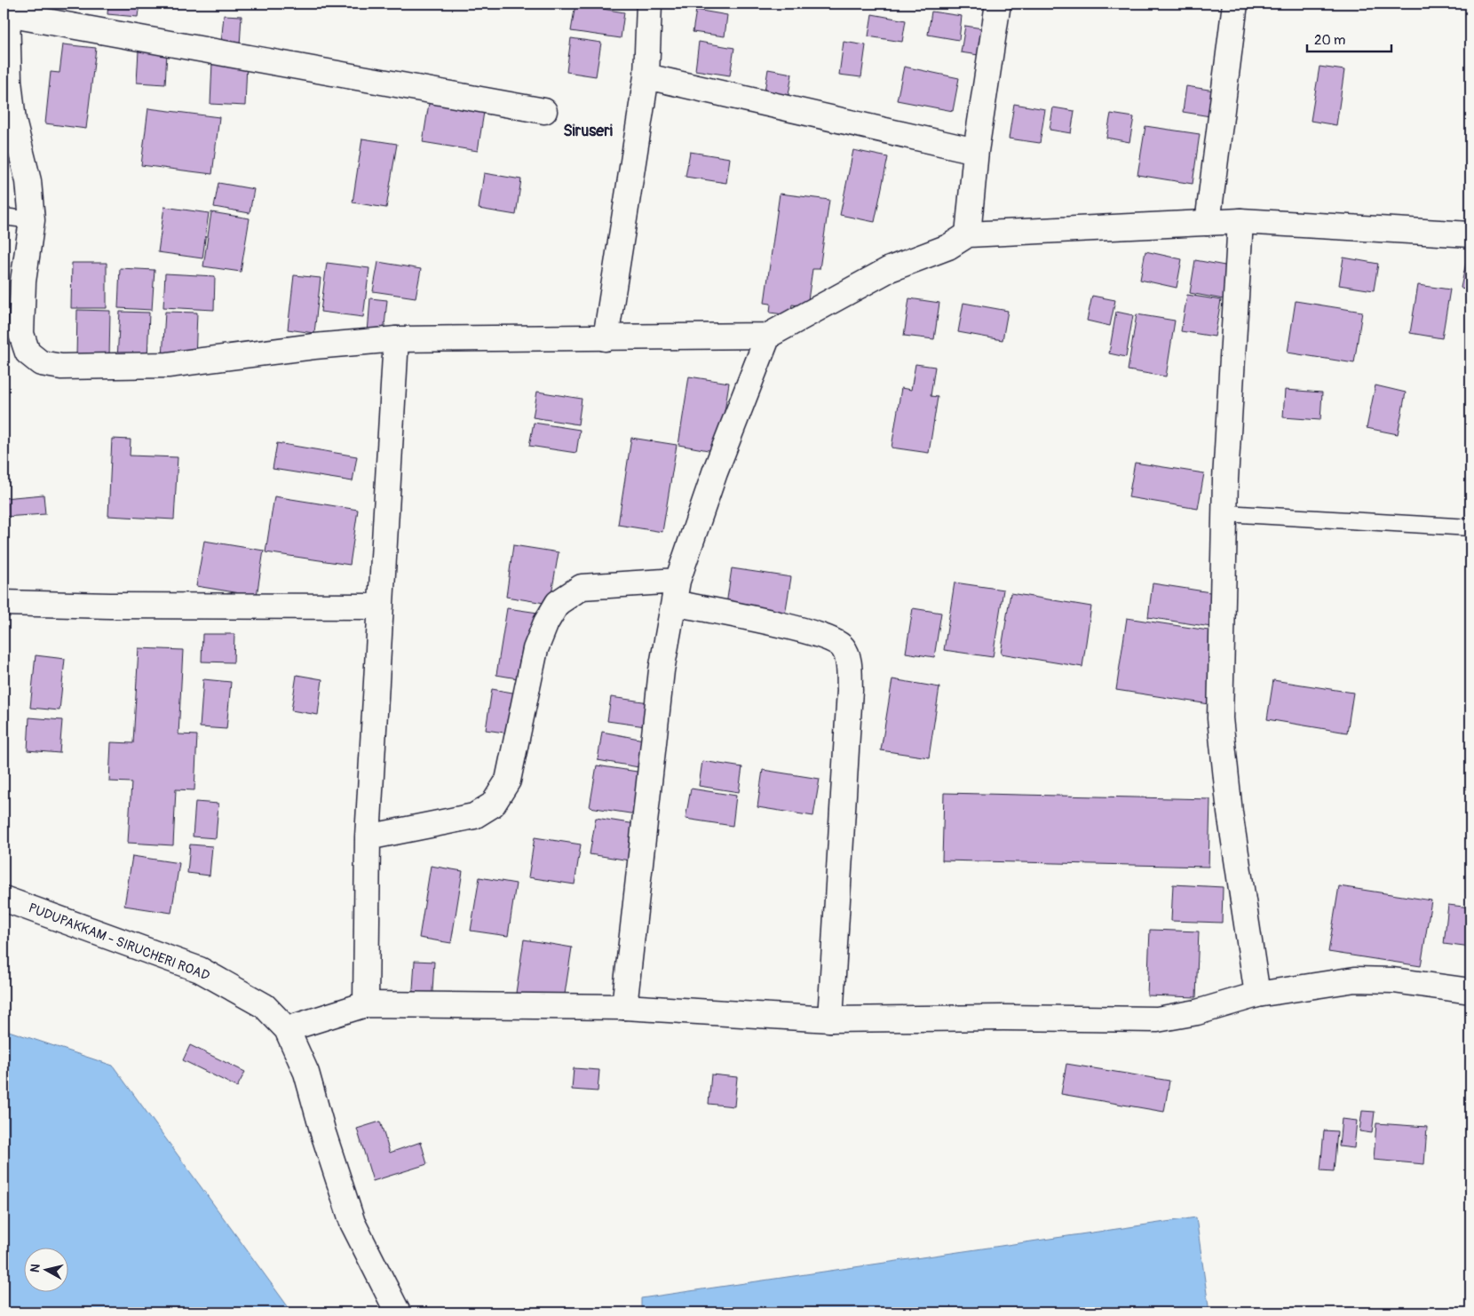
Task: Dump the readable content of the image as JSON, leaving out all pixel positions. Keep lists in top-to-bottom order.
{
  "streets": {
    "street": ["PUDUPAKKAM - SIRUCHERI ROAD"]
  },
  "districts": ["Siruseri"],
  "scale_bar": "20 m",
  "north": "left"
}
